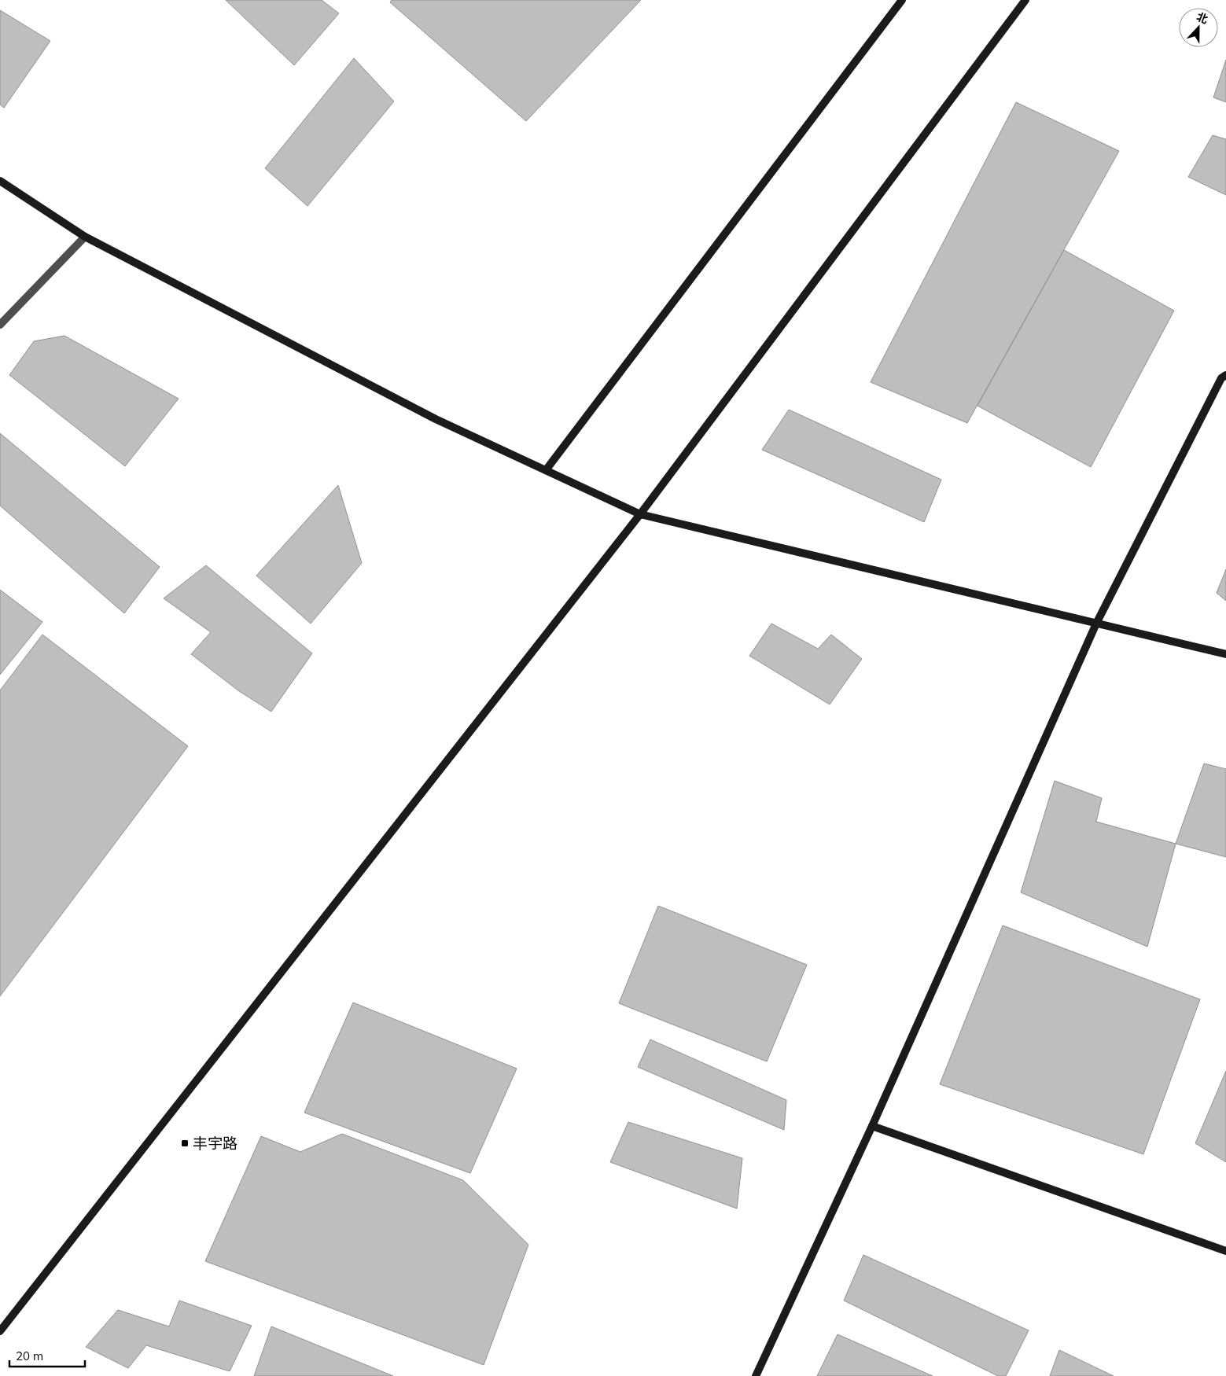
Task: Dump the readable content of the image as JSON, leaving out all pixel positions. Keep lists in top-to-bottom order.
{
  "places": {
    "transit": ["丰宇路"]
  },
  "scale_bar": "20 m",
  "north": "top"
}
